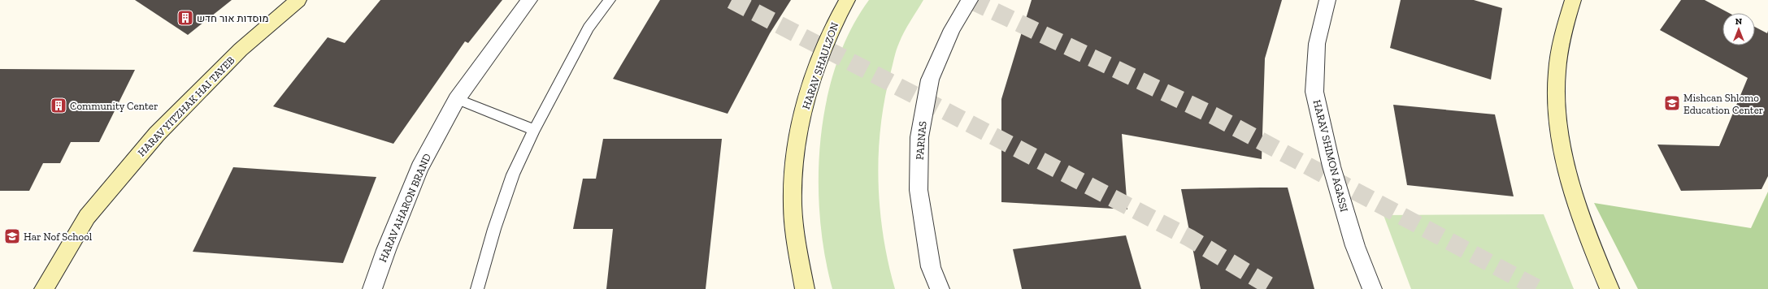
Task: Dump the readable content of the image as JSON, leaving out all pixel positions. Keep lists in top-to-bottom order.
{
  "streets": {
    "street": [
      "HARAV SHAULZON",
      "HARAV YITZHAK HAI TAYEB",
      "PARNAS",
      "HARAV SHIMON AGASSI",
      "HARAV AHARON BRAND"
    ]
  },
  "places": {
    "building": ["מוסדות אור חדש", "Community Center"],
    "school or university": ["Mishcan Shlomo Education Center", "Har Nof School"]
  },
  "north": "top"
}
